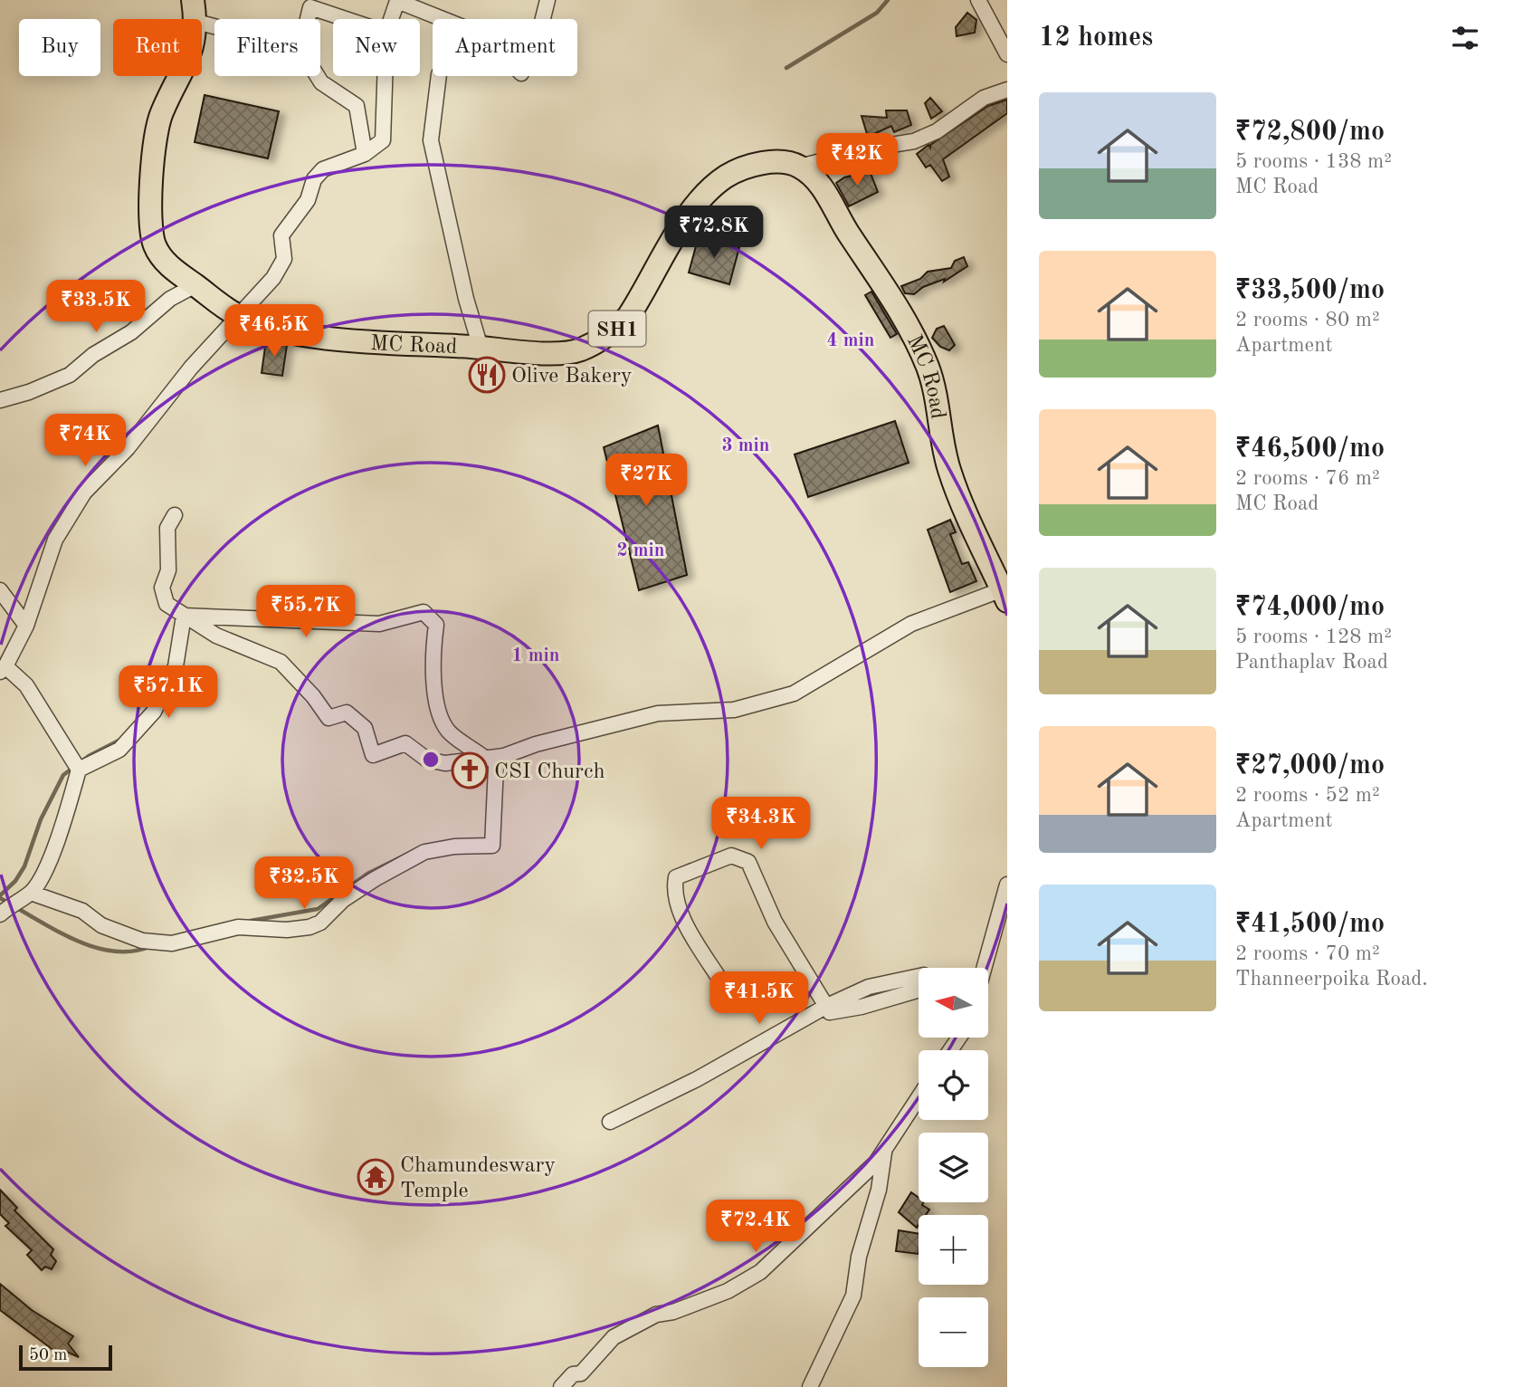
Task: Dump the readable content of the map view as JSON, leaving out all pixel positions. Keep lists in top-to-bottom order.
{
  "streets": {
    "main road": ["SH1", "MC Road"]
  },
  "places": {
    "restaurant": ["Olive Bakery"],
    "church": ["CSI Church"],
    "temple": ["Chamundeswary Temple"]
  },
  "scale_bar": "50 m",
  "north": "left",
  "page": {
    "heading": "12 homes",
    "chip": [
      "Buy",
      "Rent",
      "Filters",
      "New",
      "Apartment"
    ],
    "list": [
      {
        "name": "₹72,800/mo",
        "note": "5 rooms · 138 m² · MC Road"
      },
      {
        "name": "₹33,500/mo",
        "note": "2 rooms · 80 m² · Apartment"
      },
      {
        "name": "₹46,500/mo",
        "note": "2 rooms · 76 m² · MC Road"
      },
      {
        "name": "₹74,000/mo",
        "note": "5 rooms · 128 m² · Panthaplav Road"
      },
      {
        "name": "₹27,000/mo",
        "note": "2 rooms · 52 m² · Apartment"
      },
      {
        "name": "₹41,500/mo",
        "note": "2 rooms · 70 m² · Thanneerpoika Road."
      }
    ],
    "price": [
      "₹42K",
      "₹72.8K",
      "₹33.5K",
      "₹46.5K",
      "₹74K",
      "₹27K",
      "₹55.7K",
      "₹57.1K",
      "₹34.3K",
      "₹32.5K",
      "₹41.5K",
      "₹72.4K"
    ],
    "map_buttons": ["+", "−"],
    "scale": "50 m"
  },
  "rings": [
    "4 min",
    "3 min",
    "2 min",
    "1 min"
  ]
}
